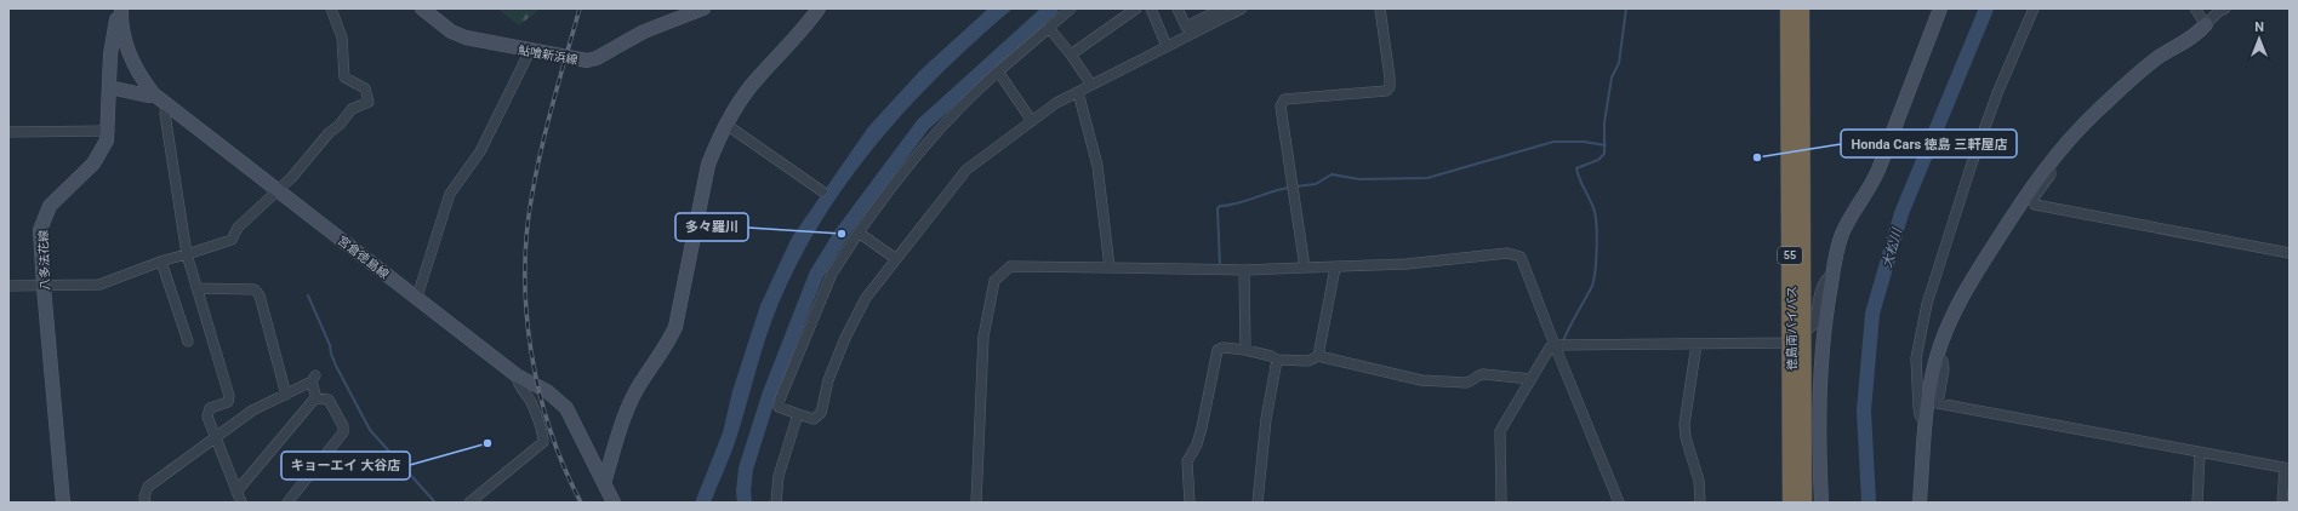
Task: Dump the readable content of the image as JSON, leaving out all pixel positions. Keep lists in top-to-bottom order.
{
  "streets": {
    "highway": ["55", "徳島南バイパス"],
    "street": ["鮎喰新浜線", "宮倉徳島線", "八多法花線"]
  },
  "crossings": [
    ["宮倉徳島線", "八多法花線"]
  ],
  "water": ["大松川"],
  "places": ["Honda Cars 徳島 三軒屋店", "多々羅川", "キョーエイ 大谷店"],
  "north": "top"
}
